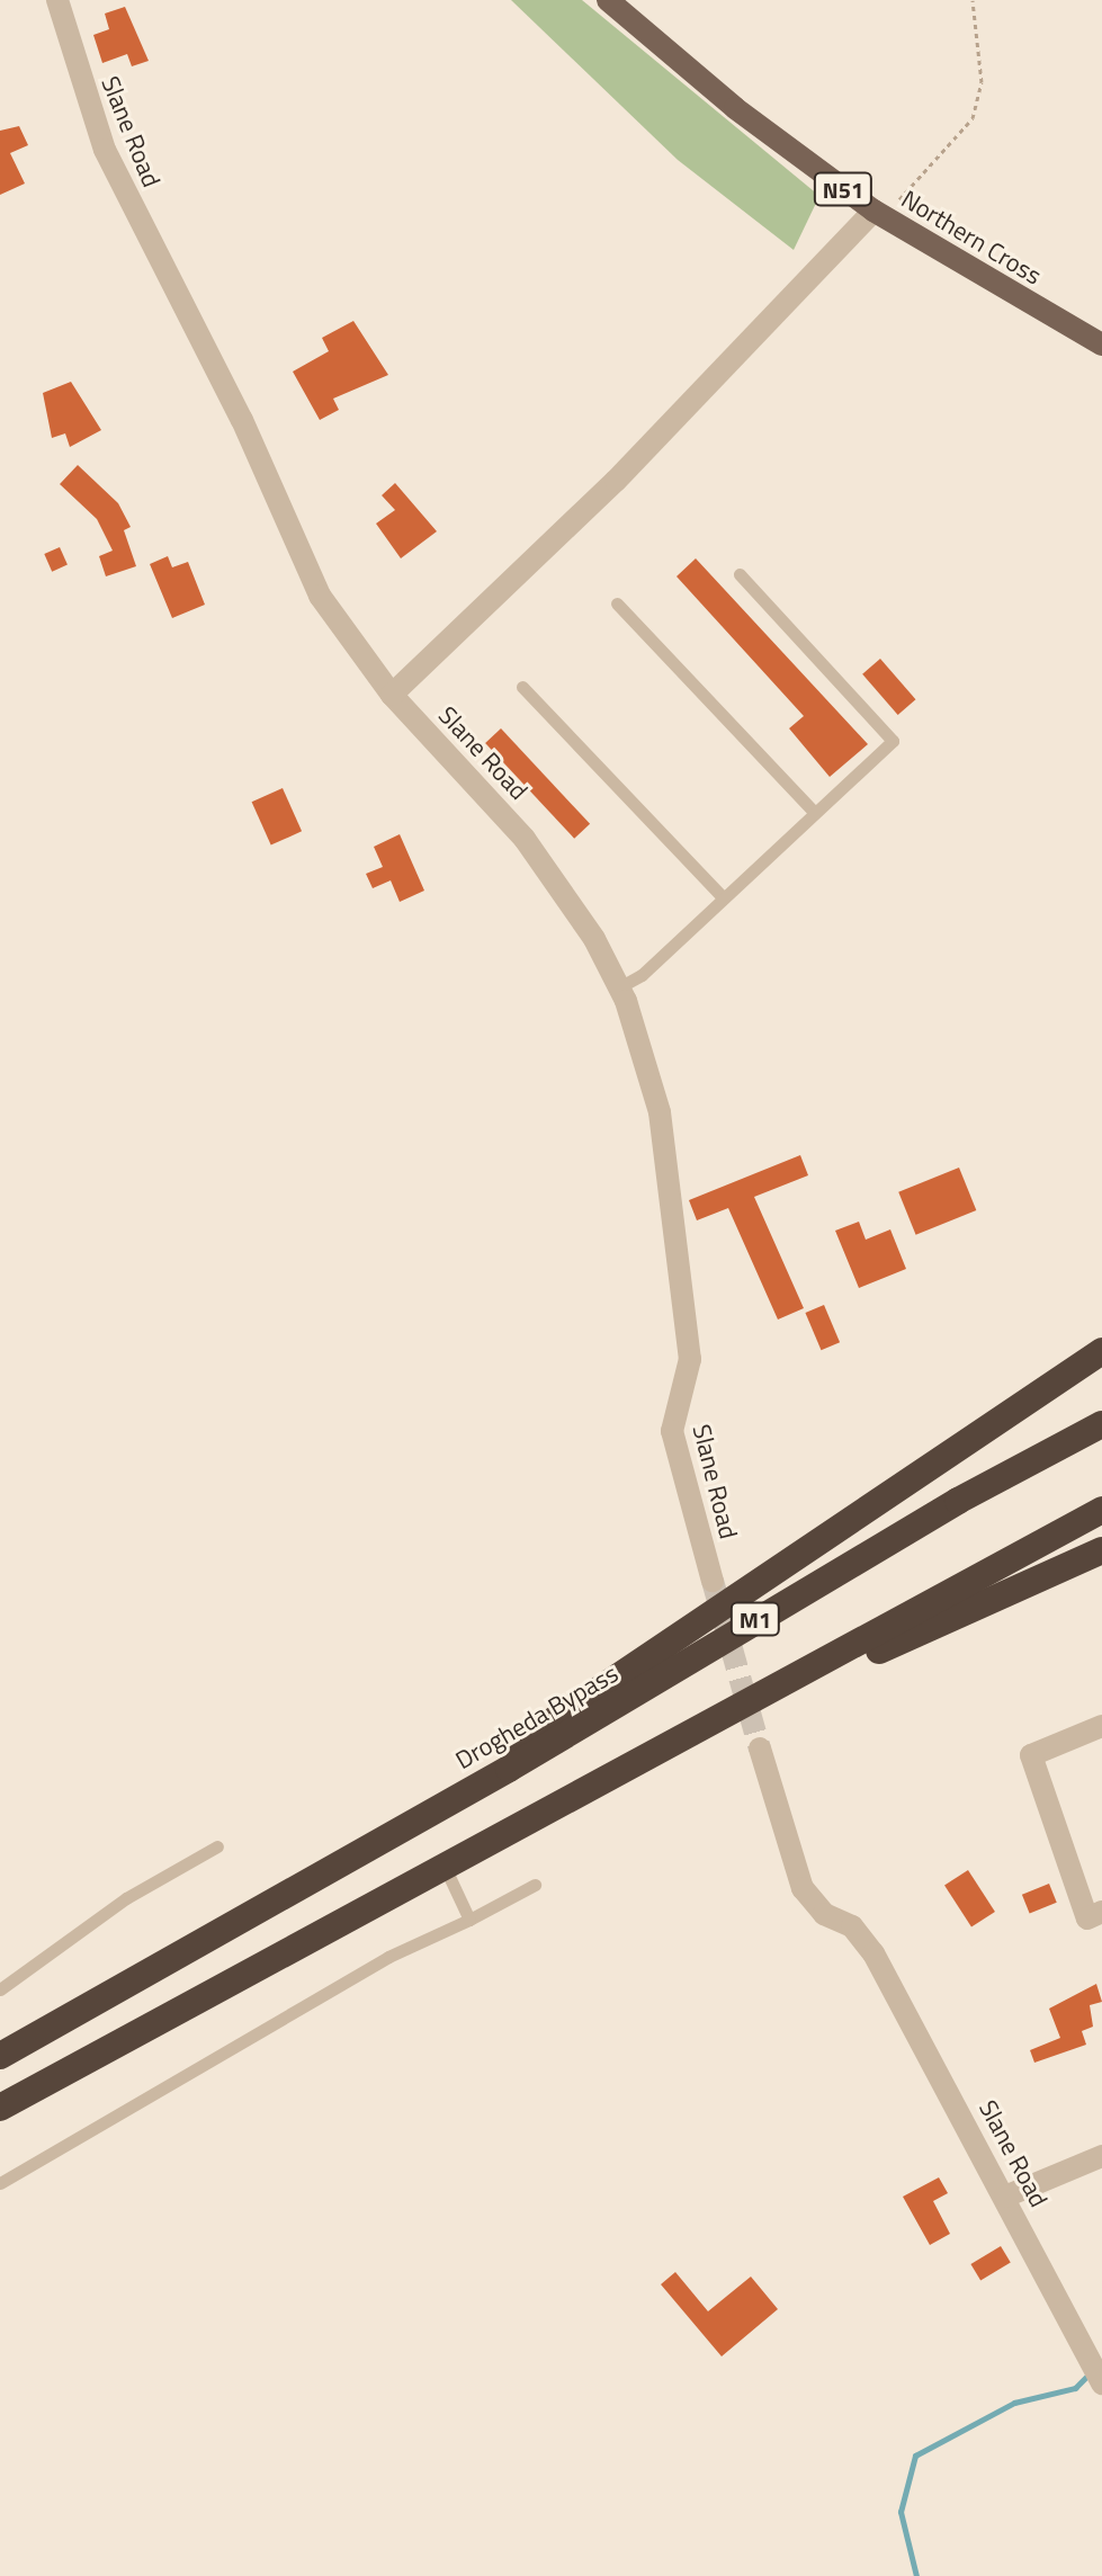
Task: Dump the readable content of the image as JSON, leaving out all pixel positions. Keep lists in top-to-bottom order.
{
  "streets": {
    "highway": ["M1", "Drogheda Bypass"],
    "main road": ["N51", "Northern Cross"],
    "street": ["Slane Road"]
  }
}
